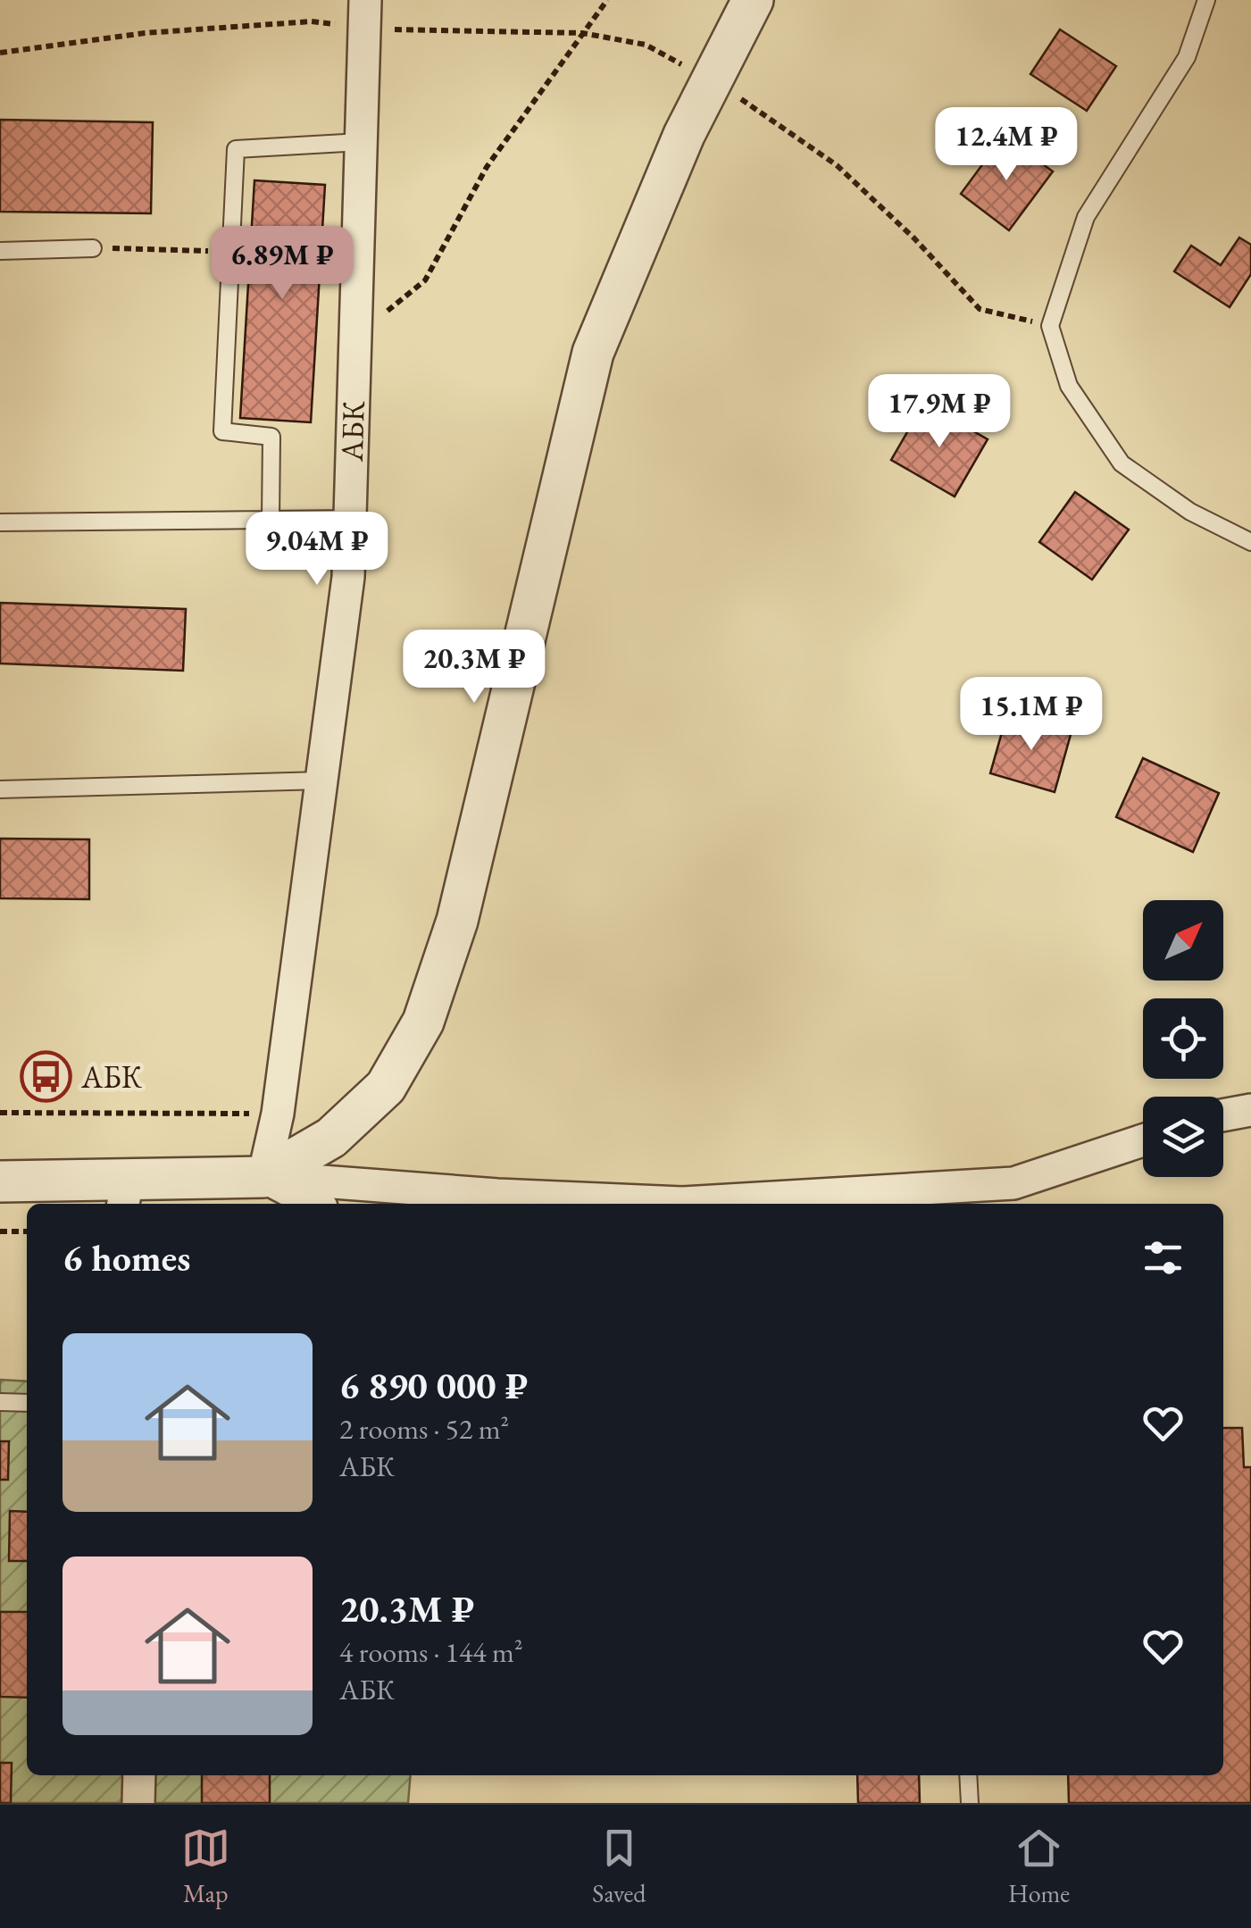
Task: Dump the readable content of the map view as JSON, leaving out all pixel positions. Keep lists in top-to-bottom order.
{
  "streets": {
    "street": ["АБК"]
  },
  "places": {
    "bus stop": ["АБК"]
  },
  "north": "top right",
  "page": {
    "price": [
      "12.4M ₽",
      "6.89M ₽",
      "17.9M ₽",
      "9.04M ₽",
      "20.3M ₽",
      "15.1M ₽"
    ],
    "heading": "6 homes",
    "list": [
      {
        "name": "6 890 000 ₽",
        "note": "2 rooms · 52 m² · АБК"
      },
      {
        "name": "20.3M ₽",
        "note": "4 rooms · 144 m² · АБК"
      }
    ],
    "tabs": ["Map", "Saved", "Home"]
  }
}
